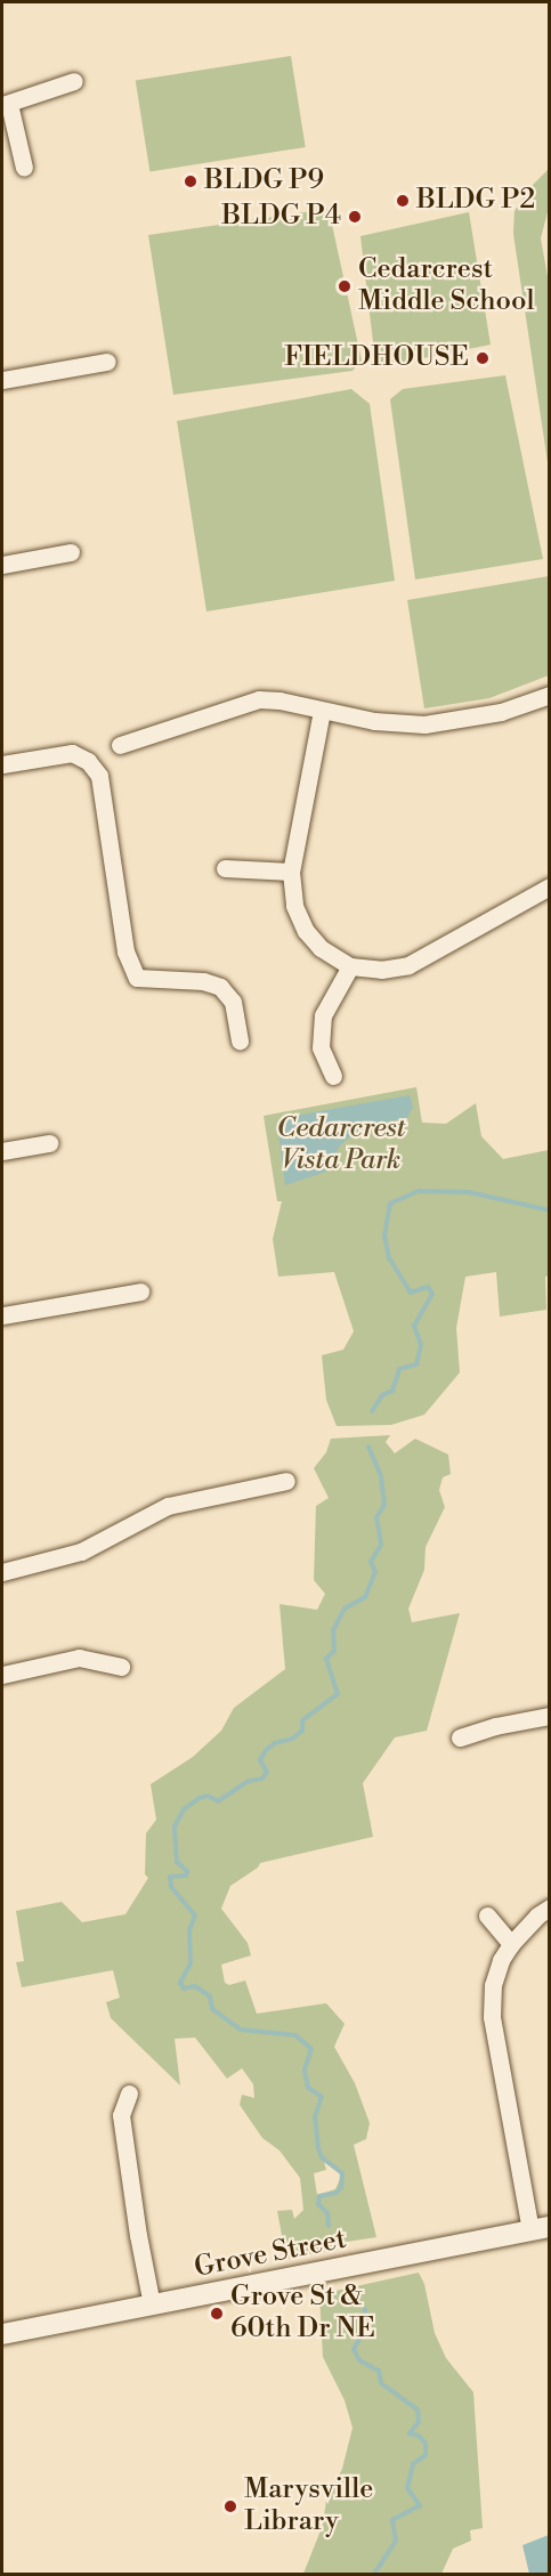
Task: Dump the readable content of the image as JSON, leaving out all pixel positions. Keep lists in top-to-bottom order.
{
  "streets": {
    "street": ["Grove Street"]
  },
  "parks": ["Cedarcrest Vista Park"],
  "places": [
    "BLDG P9",
    "BLDG P2",
    "BLDG P4",
    "Cedarcrest Middle School",
    "FIELDHOUSE",
    "Grove St & 60th Dr NE",
    "Marysville Library"
  ]
}
